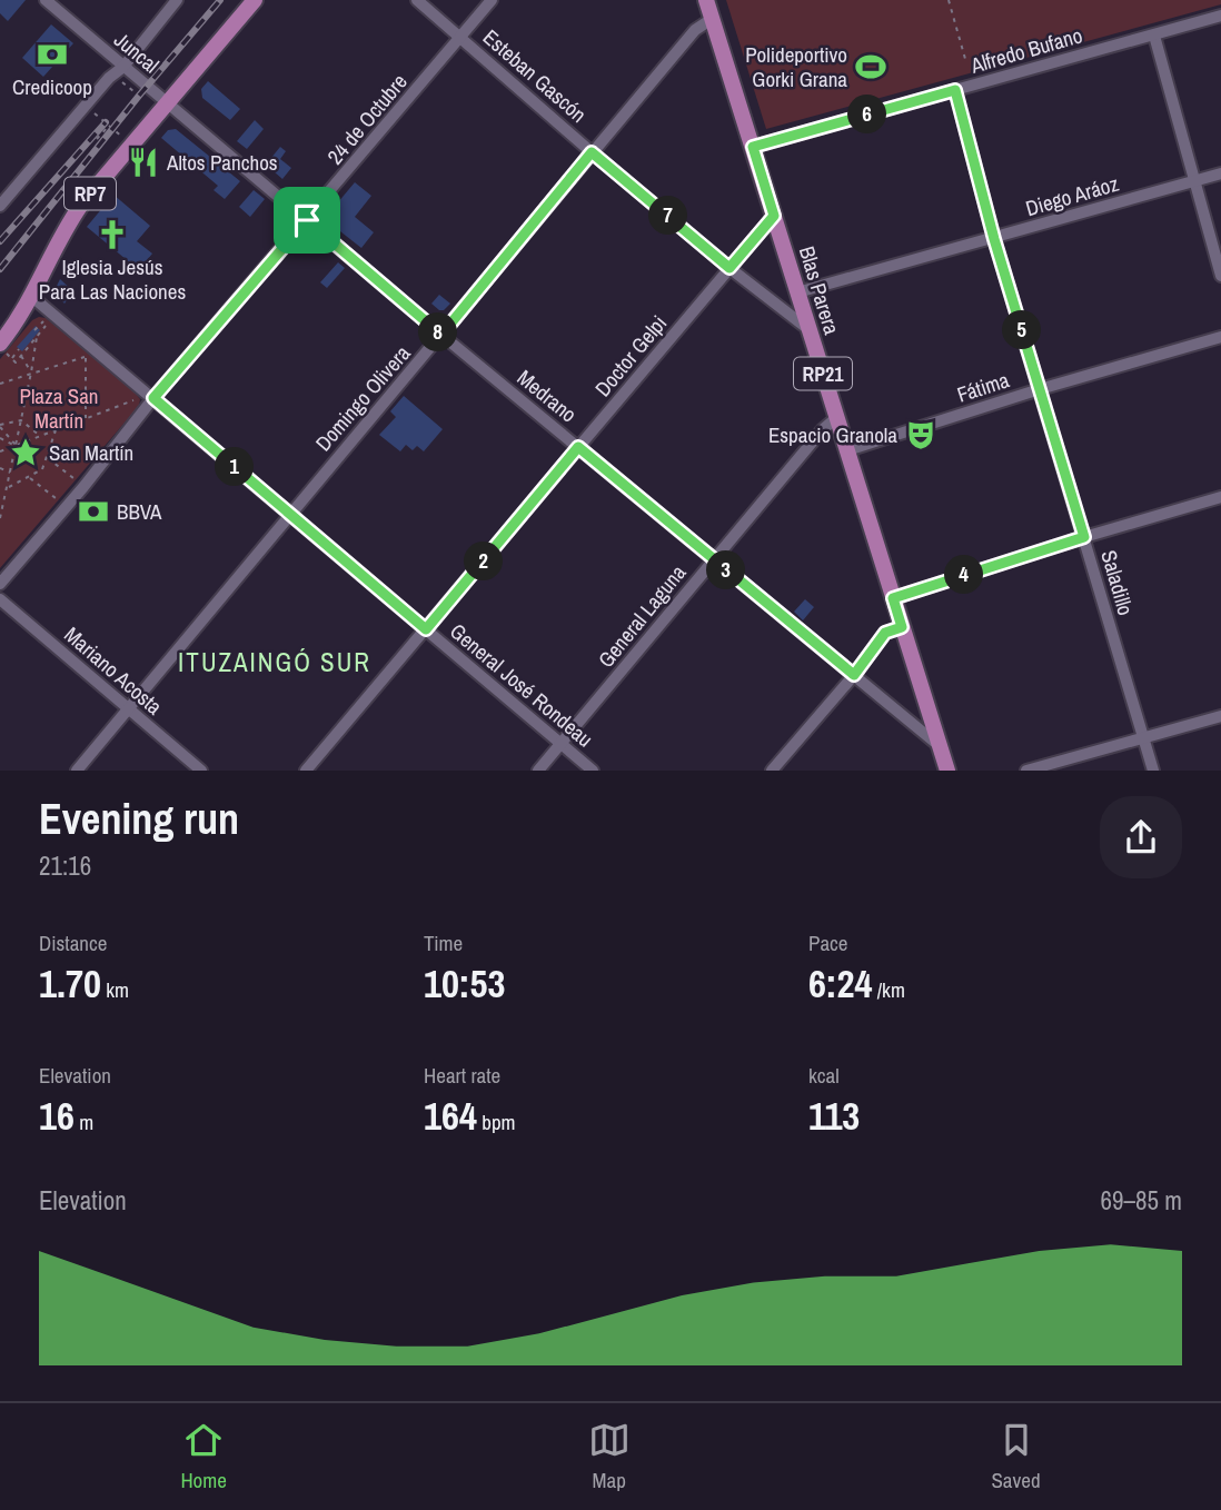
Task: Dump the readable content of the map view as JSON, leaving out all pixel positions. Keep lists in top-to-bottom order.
{
  "streets": {
    "main road": ["RP7", "Blas Parera", "RP21"],
    "street": [
      "Alfredo Bufano",
      "Juncal",
      "Esteban Gascón",
      "24 de Octubre",
      "Diego Aráoz",
      "Doctor Gelpi",
      "Fátima",
      "Medrano",
      "Domingo Olivera",
      "Saladillo",
      "General Laguna",
      "Mariano Acosta",
      "General José Rondeau"
    ]
  },
  "crossings": [
    ["Alfredo Bufano", "Blas Parera"],
    ["Alfredo Bufano", "Saladillo"],
    ["Juncal", "RP7"],
    ["Juncal", "Medrano"],
    ["Esteban Gascón", "24 de Octubre"],
    ["Esteban Gascón", "Blas Parera"],
    ["Esteban Gascón", "Doctor Gelpi"],
    ["Esteban Gascón", "Domingo Olivera"],
    ["24 de Octubre", "Medrano"],
    ["24 de Octubre", "General José Rondeau"],
    ["RP7", "Medrano"],
    ["RP7", "General José Rondeau"],
    ["Diego Aráoz", "Blas Parera"],
    ["Diego Aráoz", "Saladillo"],
    ["Blas Parera", "Doctor Gelpi"],
    ["Blas Parera", "Fátima"],
    ["Blas Parera", "Medrano"],
    ["Blas Parera", "Domingo Olivera"],
    ["Blas Parera", "General Laguna"],
    ["Doctor Gelpi", "Medrano"],
    ["Doctor Gelpi", "General José Rondeau"],
    ["Fátima", "Saladillo"],
    ["Medrano", "Domingo Olivera"],
    ["Medrano", "General Laguna"],
    ["Domingo Olivera", "Mariano Acosta"],
    ["Domingo Olivera", "General José Rondeau"],
    ["General Laguna", "General José Rondeau"]
  ],
  "districts": ["ITUZAINGÓ SUR"],
  "parks": ["Plaza San Martín"],
  "places": {
    "bank": ["Credicoop", "BBVA"],
    "sports": ["Polideportivo Gorki Grana"],
    "restaurant": ["Altos Panchos"],
    "church": ["Iglesia Jesús Para Las Naciones"],
    "theatre": ["Espacio Granola"],
    "place": ["San Martín"]
  },
  "page": {
    "pins": [
      "6",
      "7",
      "5",
      "8",
      "1",
      "2",
      "3",
      "4"
    ],
    "heading": ["Evening run", "21:16"],
    "stats": [
      ["Distance", "1.70 km"],
      ["Time", "10:53"],
      ["Pace", "6:24 /km"],
      ["Elevation", "16 m"],
      ["Heart rate", "164 bpm"],
      ["kcal", "113"]
    ],
    "chart": ["Elevation", "69–85 m"],
    "tabs": ["Home", "Map", "Saved"]
  }
}
